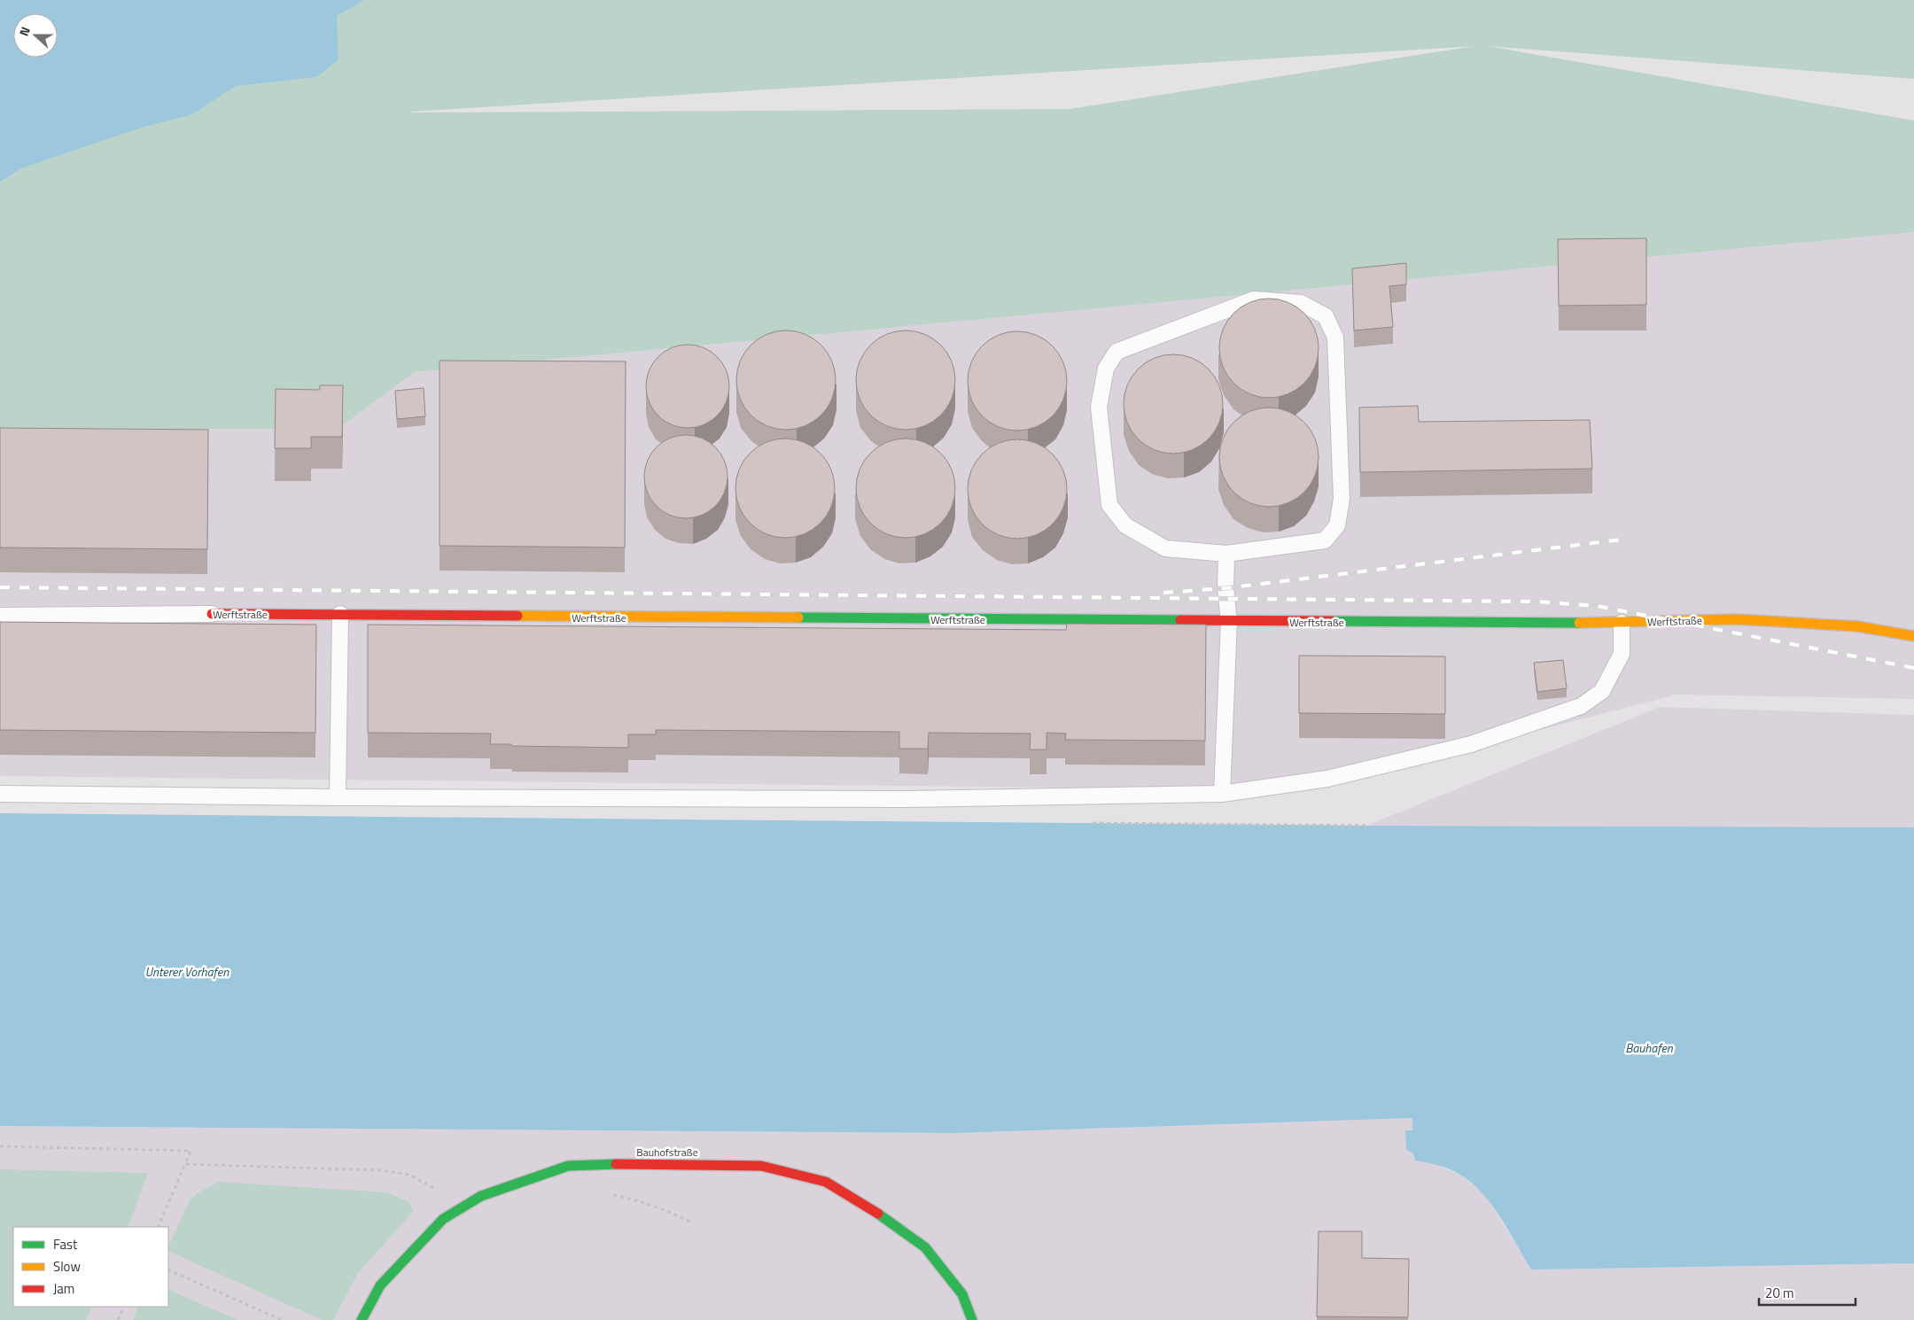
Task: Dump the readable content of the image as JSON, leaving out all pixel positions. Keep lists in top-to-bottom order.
{
  "streets": {
    "street": ["Werftstraße", "Bauhofstraße"]
  },
  "water": ["Unterer Vorhafen", "Bauhafen"],
  "legend": ["Fast", "Slow", "Jam"],
  "scale_bar": "20 m",
  "north": "left"
}
